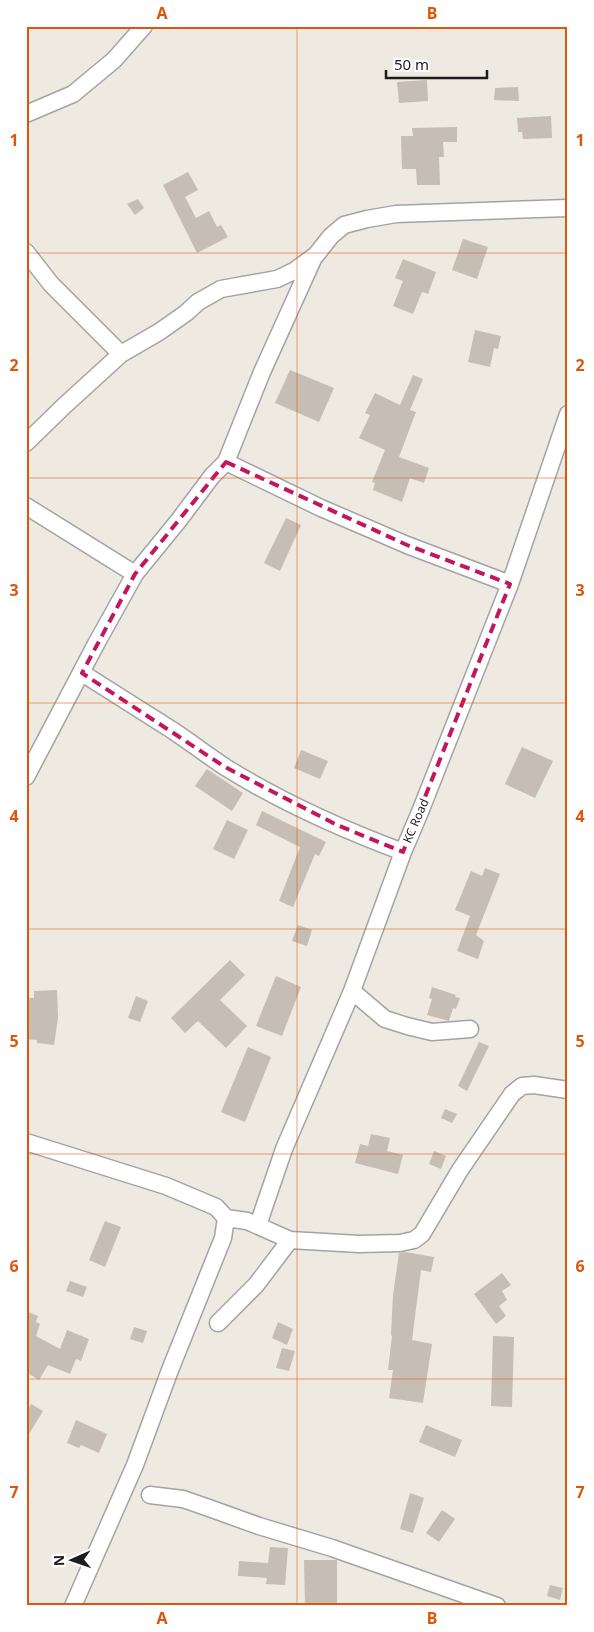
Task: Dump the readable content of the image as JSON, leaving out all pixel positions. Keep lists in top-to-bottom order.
{
  "streets": {
    "street": ["KC Road"]
  },
  "scale_bar": "50 m",
  "north": "left",
  "grid": {
    "columns": ["A", "B"],
    "rows": [
      "1",
      "2",
      "3",
      "4",
      "5",
      "6",
      "7"
    ]
  }
}
